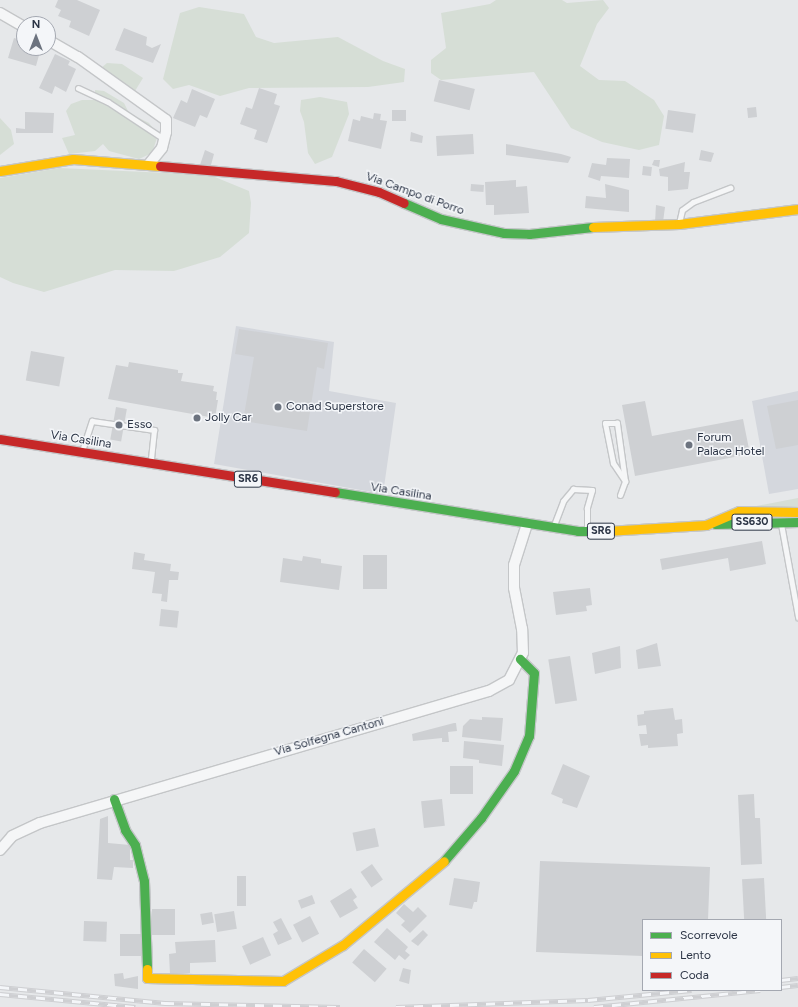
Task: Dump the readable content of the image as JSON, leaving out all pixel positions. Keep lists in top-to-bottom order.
{
  "streets": {
    "street": [
      "Via Campo di Porro",
      "Via Casilina",
      "SR6",
      "SS630",
      "Via Solfegna Cantoni"
    ]
  },
  "crossings": [
    ["Via Casilina", "SS630"],
    ["Via Casilina", "Via Solfegna Cantoni"]
  ],
  "places": [
    "Conad Superstore",
    "Jolly Car",
    "Esso",
    "Forum Palace Hotel"
  ],
  "legend": ["Scorrevole", "Lento", "Coda"],
  "north": "top"
}
